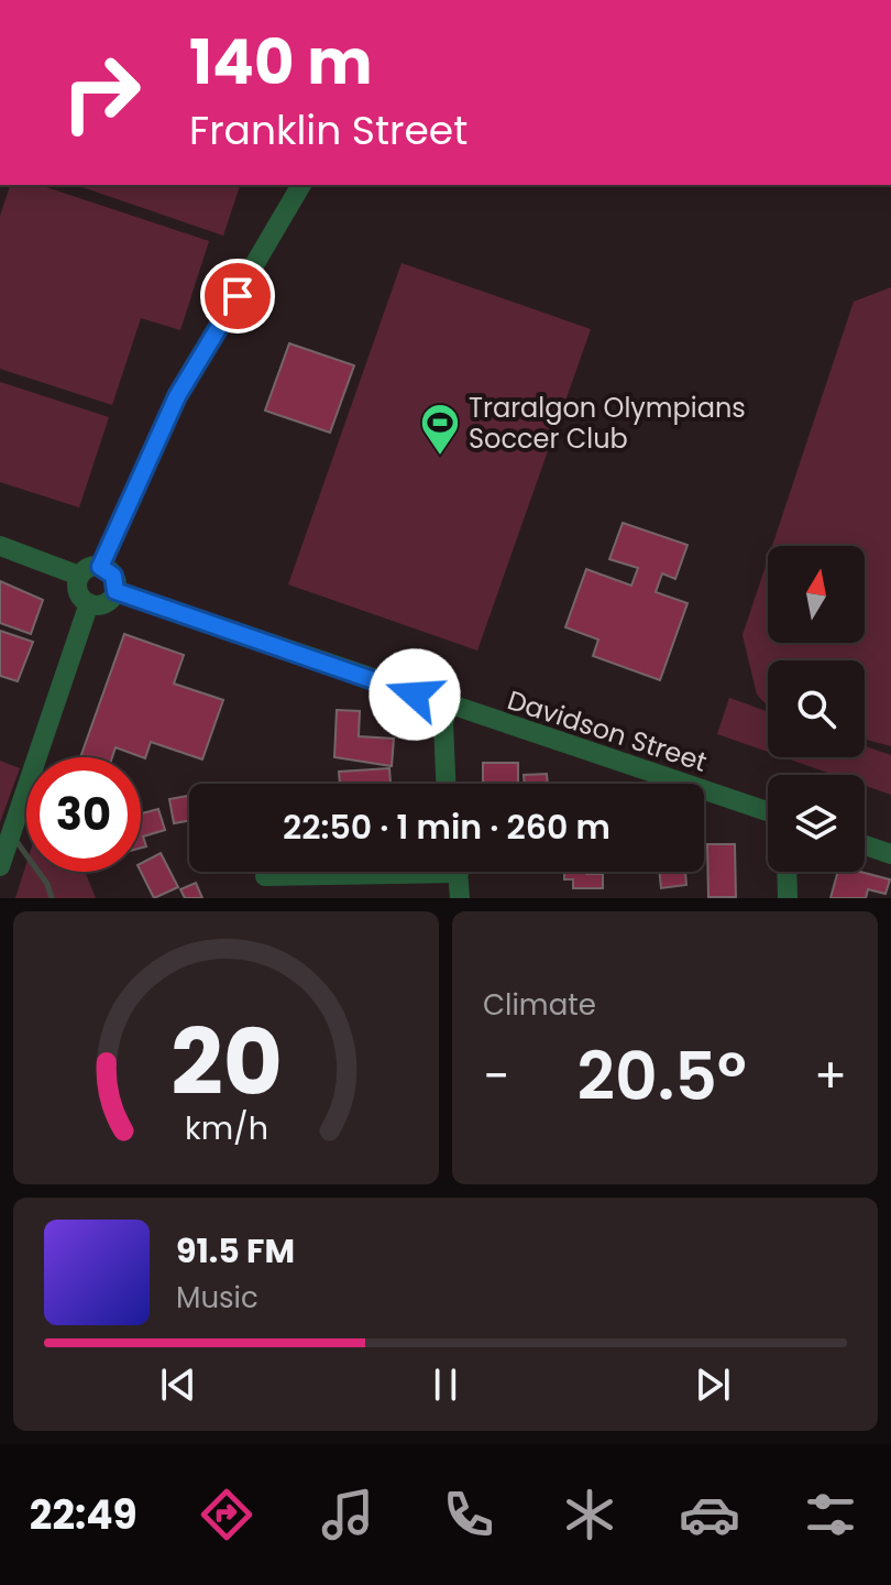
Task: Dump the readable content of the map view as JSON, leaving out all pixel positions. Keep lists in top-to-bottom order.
{
  "streets": {
    "street": ["Davidson Street"]
  },
  "places": {
    "sports": ["Traralgon Olympians Soccer Club"]
  },
  "north": "top",
  "page": {
    "turn": ["140 m", "Franklin Street"],
    "limit": "30",
    "trip": "22:50 · 1 min · 260 m",
    "tile": "Climate",
    "heat": ["−", "20.5°", "+"],
    "song": ["91.5 FM", "Music"],
    "tabs": "22:49",
    "gauge": ["20", "km/h"]
  }
}
